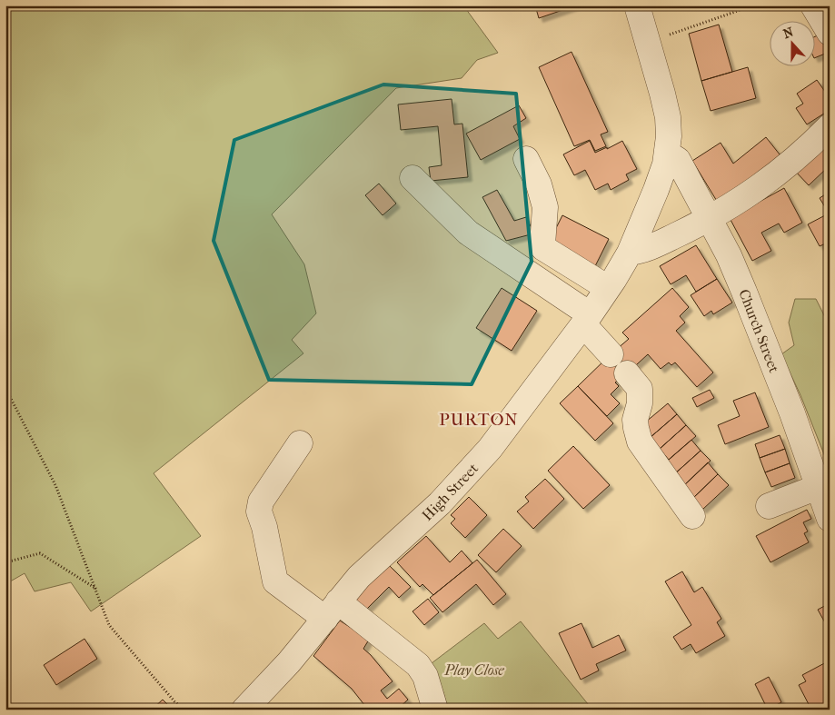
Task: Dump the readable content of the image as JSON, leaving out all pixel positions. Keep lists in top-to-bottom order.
{
  "streets": {
    "street": ["Church Street", "High Street"]
  },
  "crossings": [
    ["Church Street", "High Street"]
  ],
  "districts": ["PURTON"],
  "parks": ["Play Close"],
  "north": "top"
}
